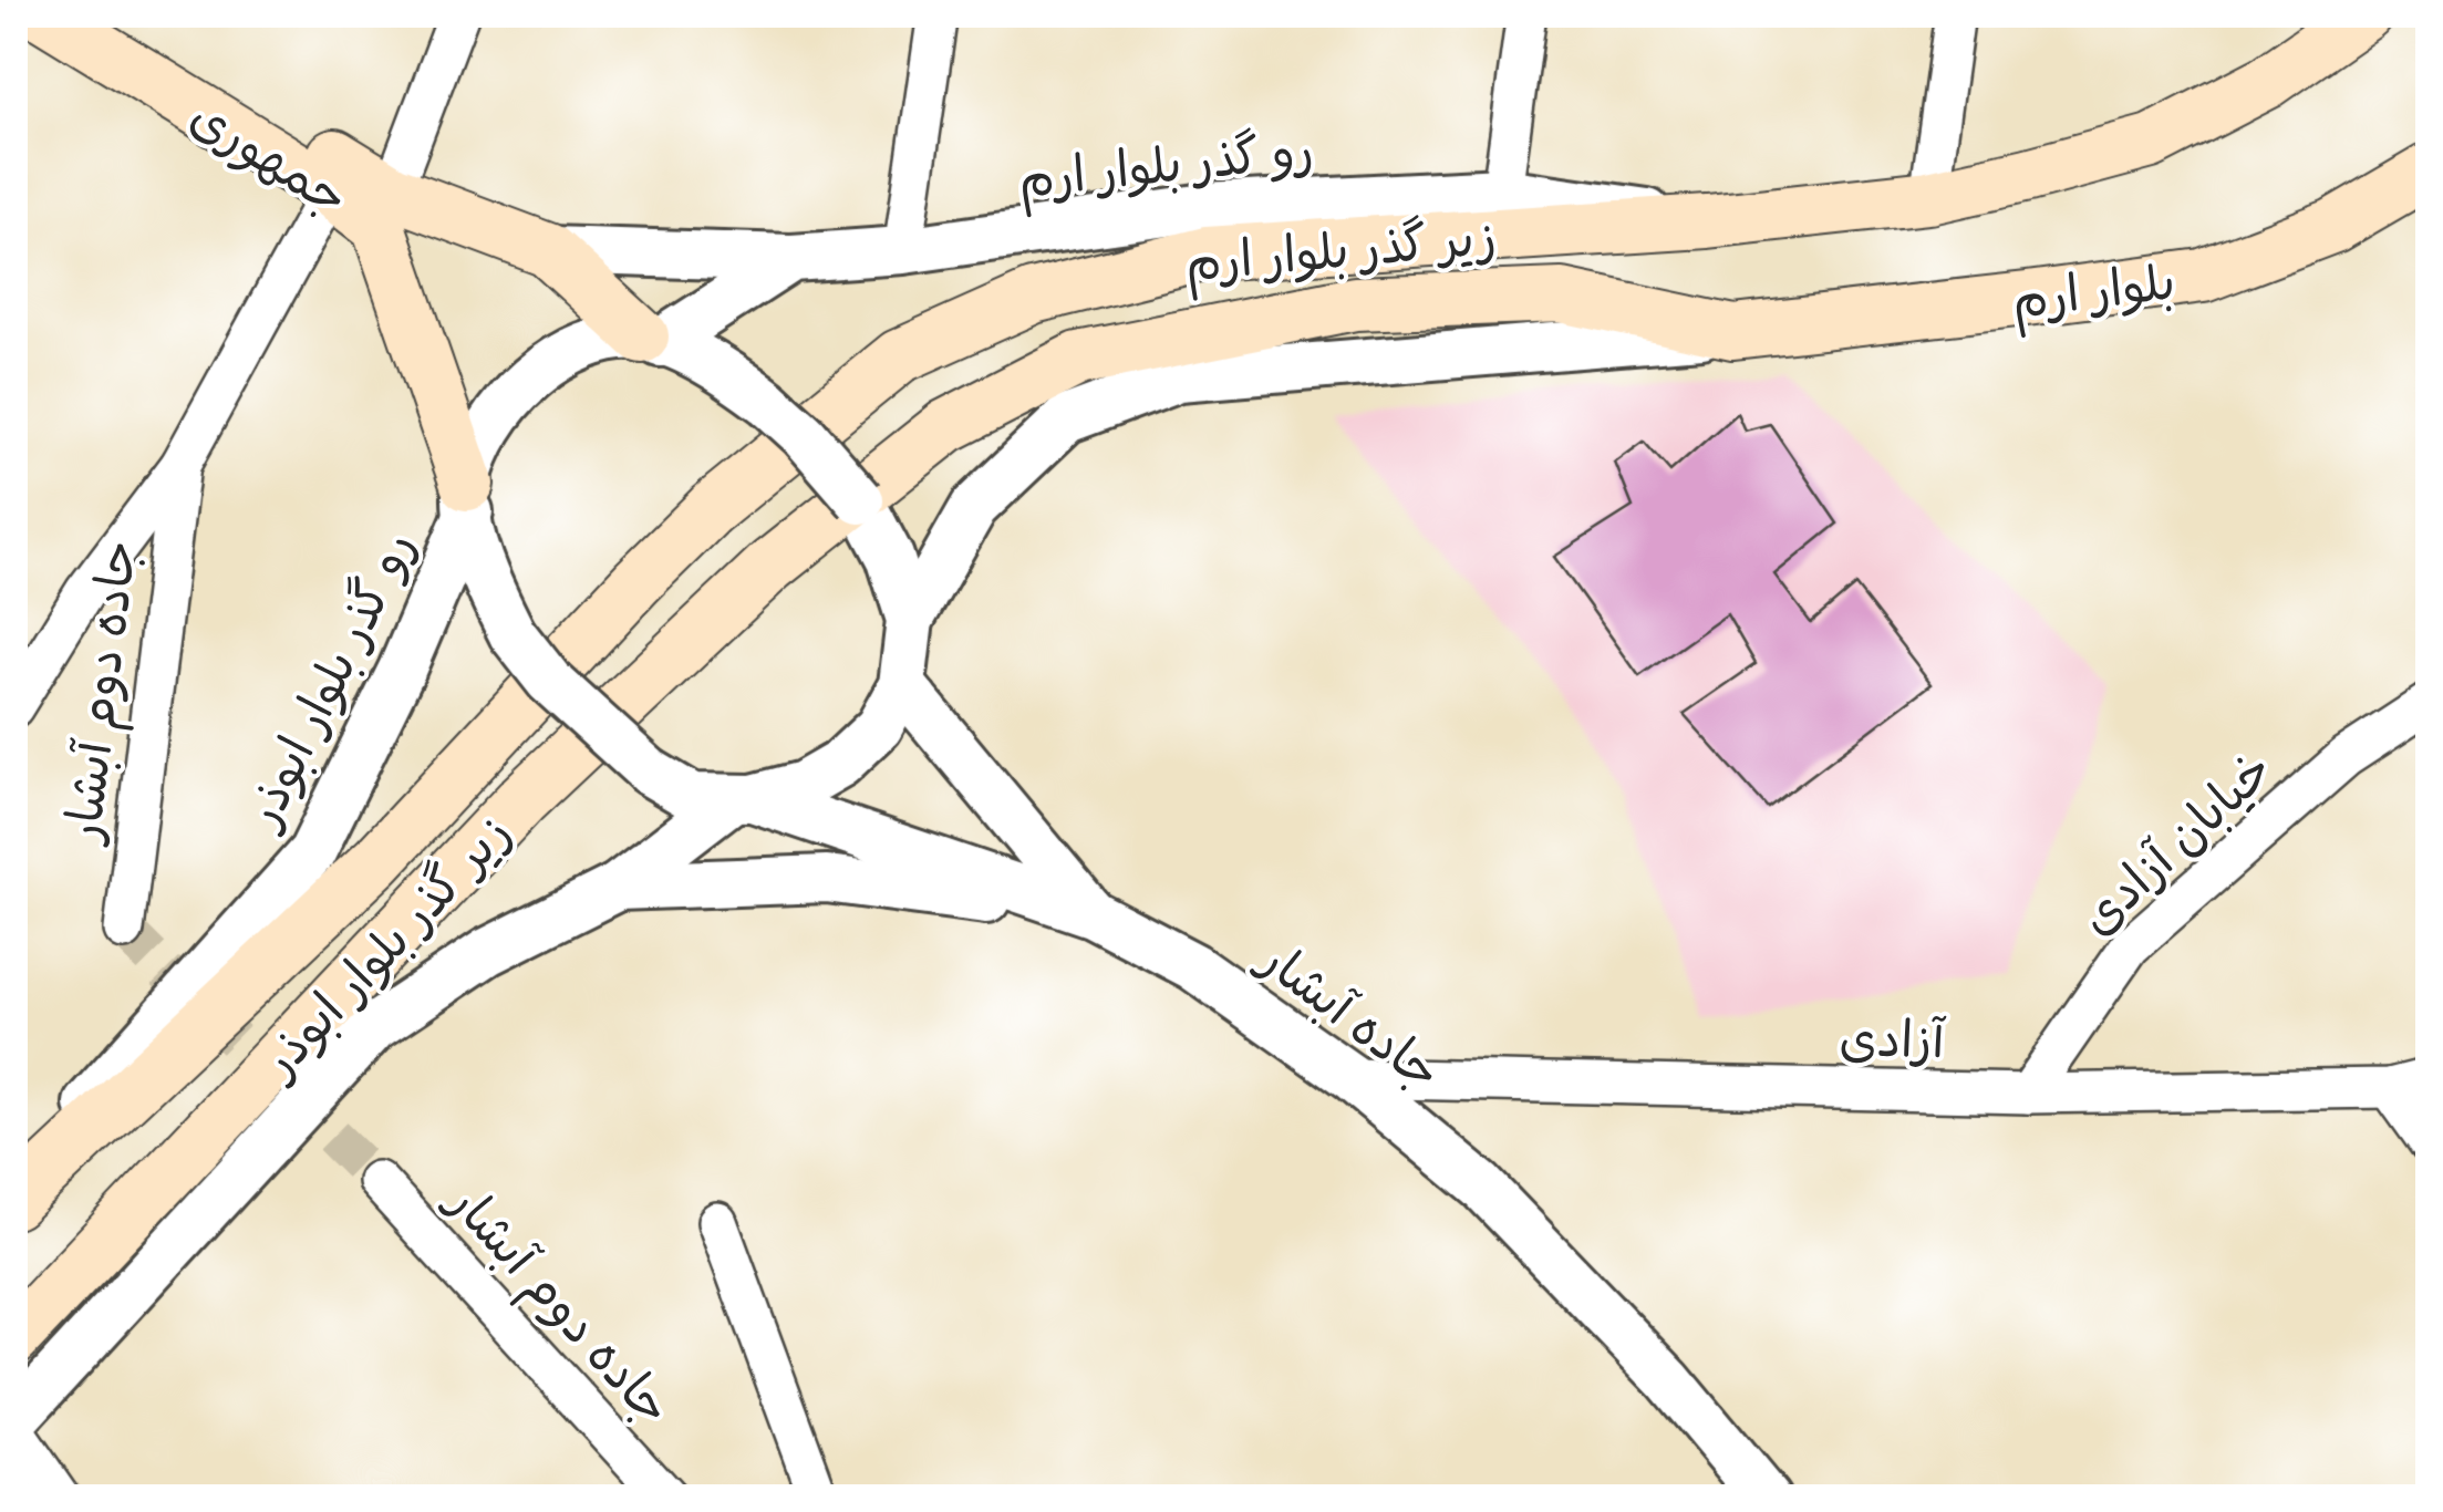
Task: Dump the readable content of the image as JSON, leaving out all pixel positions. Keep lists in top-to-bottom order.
{
  "streets": {
    "main road": [
      "جمهوری",
      "زیر گذر بلوار ارم",
      "بلوار ارم",
      "زیر گذر بلوار ابوذر"
    ],
    "street": [
      "رو گذر بلوار ارم",
      "رو گذر بلوار ابوذر",
      "جاده دوم آبشار",
      "خیابان آزادی",
      "جاده آبشار",
      "آزادی",
      "جاده دوم‌ آبشار"
    ]
  },
  "crossings": [
    ["جمهوری", "رو گذر بلوار ارم"],
    ["جمهوری", "رو گذر بلوار ابوذر"],
    ["رو گذر بلوار ارم", "زیر گذر بلوار ارم"],
    ["رو گذر بلوار ارم", "رو گذر بلوار ابوذر"],
    ["زیر گذر بلوار ارم", "بلوار ارم"],
    ["زیر گذر بلوار ارم", "زیر گذر بلوار ابوذر"],
    ["خیابان آزادی", "آزادی"],
    ["جاده آبشار", "آزادی"]
  ]
}
